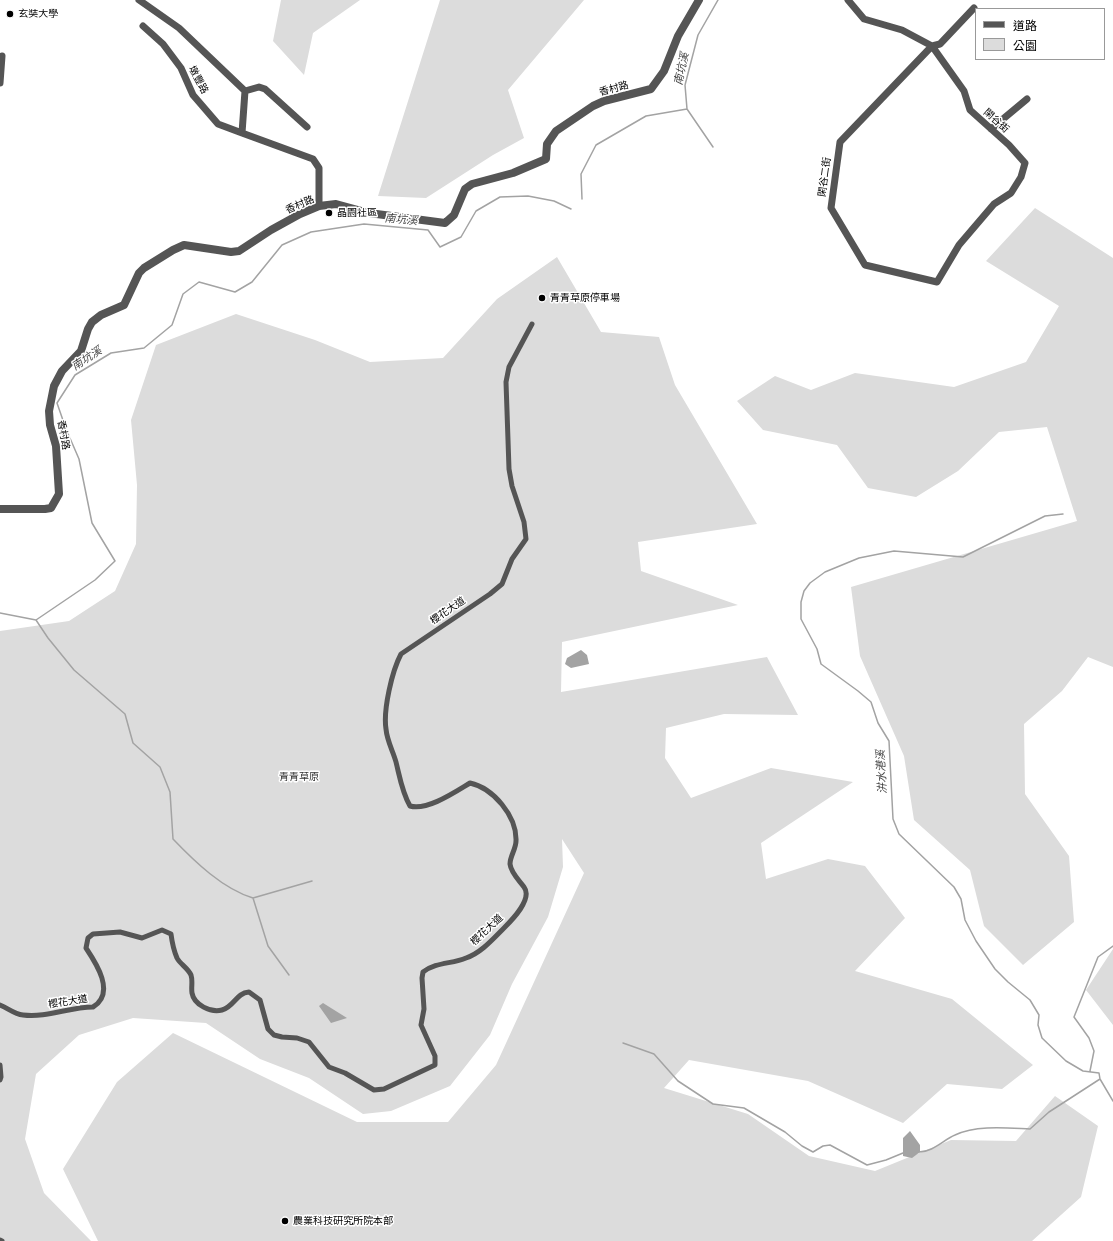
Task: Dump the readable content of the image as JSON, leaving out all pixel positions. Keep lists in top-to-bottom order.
{
  "streets": {
    "street": [
      "墩豐路",
      "香村路",
      "閑谷街",
      "閑谷二街",
      "櫻花大道"
    ]
  },
  "crossings": [
    ["墩豐路", "香村路"],
    ["閑谷街", "閑谷二街"]
  ],
  "water": ["南坑溪", "汫水港溪"],
  "parks": ["青青草原"],
  "places": [
    "玄奘大學",
    "晶園社區",
    "青青草原停車場",
    "農業科技研究所院本部"
  ],
  "legend": ["道路", "公園"]
}
